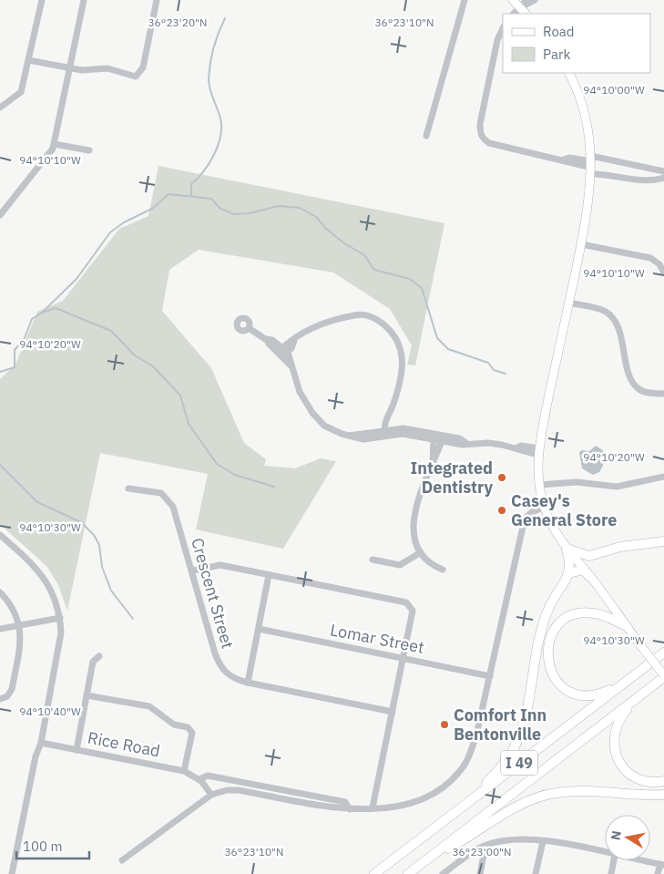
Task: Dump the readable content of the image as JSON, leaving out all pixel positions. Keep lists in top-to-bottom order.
{
  "streets": {
    "highway": ["I 49"],
    "street": ["Crescent Street", "Lomar Street", "Rice Road"]
  },
  "places": ["Integrated Dentistry", "Casey's General Store", "Comfort Inn Bentonville"],
  "legend": ["Road", "Park"],
  "scale_bar": "100 m",
  "north": "left",
  "coordinates": [
    "36°23'20\"N",
    "36°23'10\"N",
    "94°10'00\"W",
    "94°10'10\"W",
    "94°10'20\"W",
    "94°10'30\"W",
    "94°10'40\"W",
    "36°23'00\"N"
  ]
}
